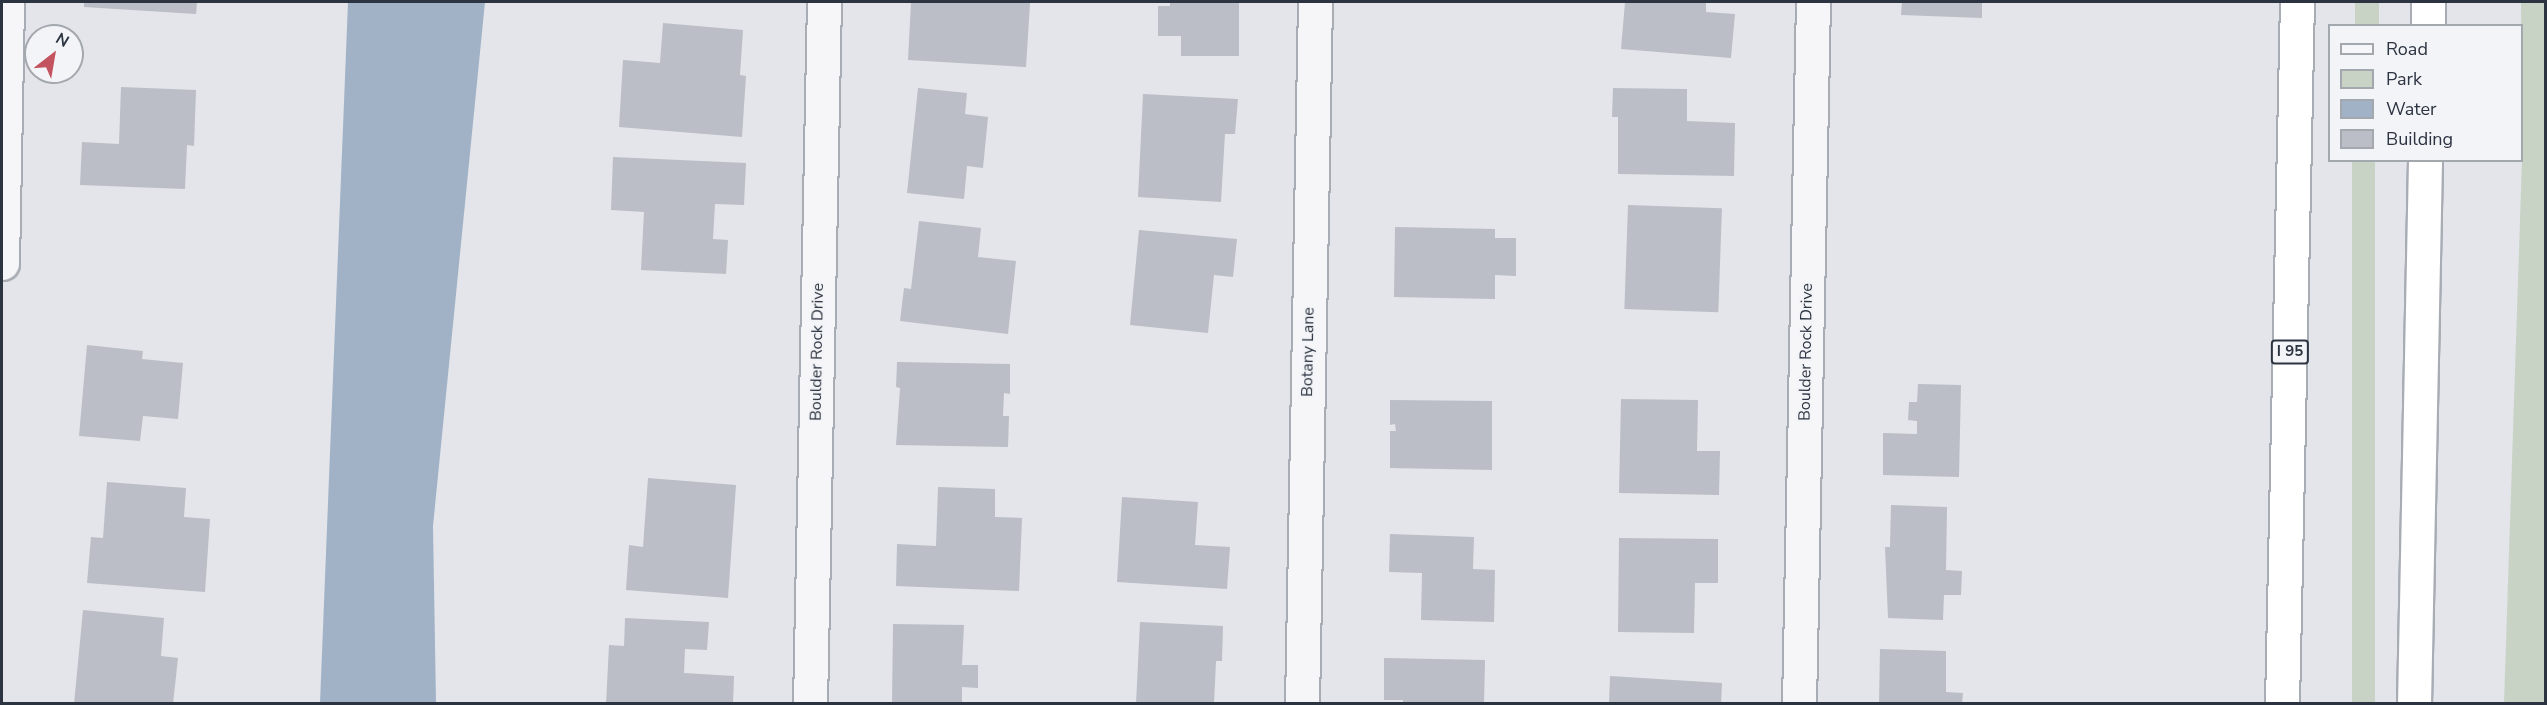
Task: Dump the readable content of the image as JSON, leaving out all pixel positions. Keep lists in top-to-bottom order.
{
  "streets": {
    "highway": ["I 95"],
    "street": ["Boulder Rock Drive", "Botany Lane"]
  },
  "legend": [
    "Road",
    "Park",
    "Water",
    "Building"
  ],
  "north": "top right"
}
